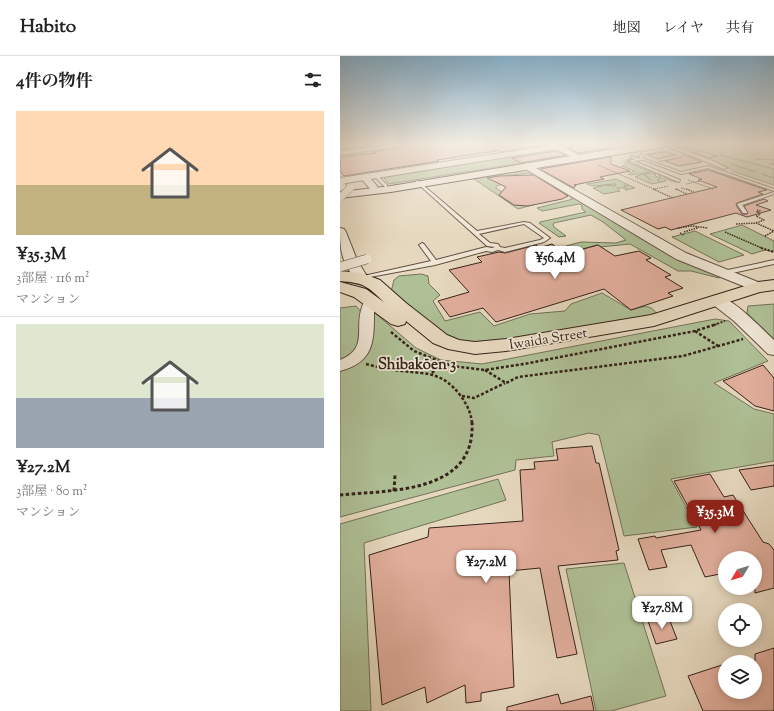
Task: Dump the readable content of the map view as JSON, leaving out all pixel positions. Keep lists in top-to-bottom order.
{
  "streets": {
    "main road": ["Iwaida Street"]
  },
  "districts": ["Shibakōen 3"],
  "north": "bottom left",
  "page": {
    "header": "Habito",
    "nav": ["地図", "レイヤ", "共有"],
    "heading": "4件の物件",
    "list": [
      {
        "name": "¥35.3M",
        "note": "3部屋 · 116 m² · マンション"
      },
      {
        "name": "¥27.2M",
        "note": "3部屋 · 80 m² · マンション"
      }
    ],
    "price": [
      "¥56.4M",
      "¥35.3M",
      "¥27.2M",
      "¥27.8M"
    ]
  }
}
